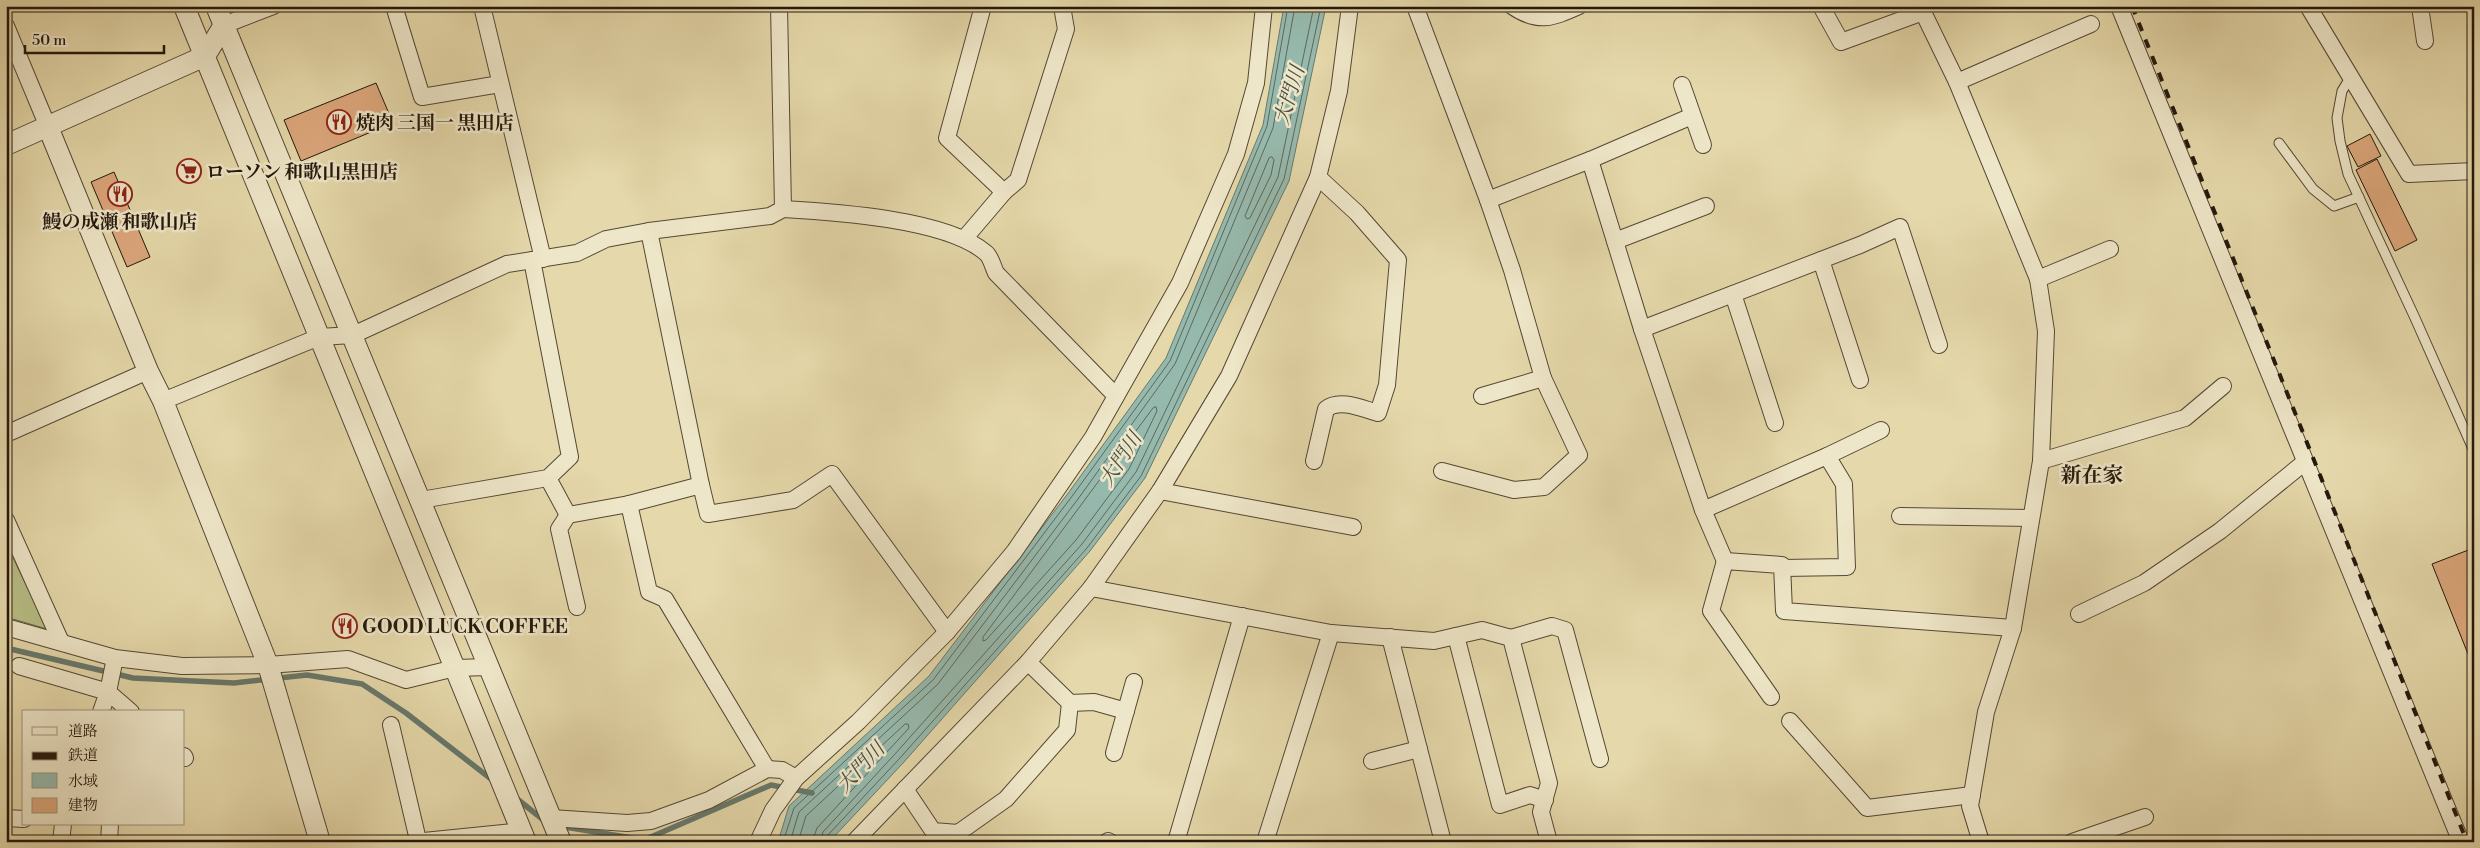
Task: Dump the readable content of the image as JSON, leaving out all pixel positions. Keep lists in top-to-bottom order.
{
  "districts": ["新在家"],
  "water": ["大門川"],
  "places": {
    "restaurant": ["焼肉 三国一 黒田店", "鰻の成瀬 和歌山店", "GOOD LUCK COFFEE"],
    "supermarket": ["ローソン 和歌山黒田店"]
  },
  "legend": [
    "道路",
    "鉄道",
    "水域",
    "建物"
  ],
  "scale_bar": "50 m"
}
